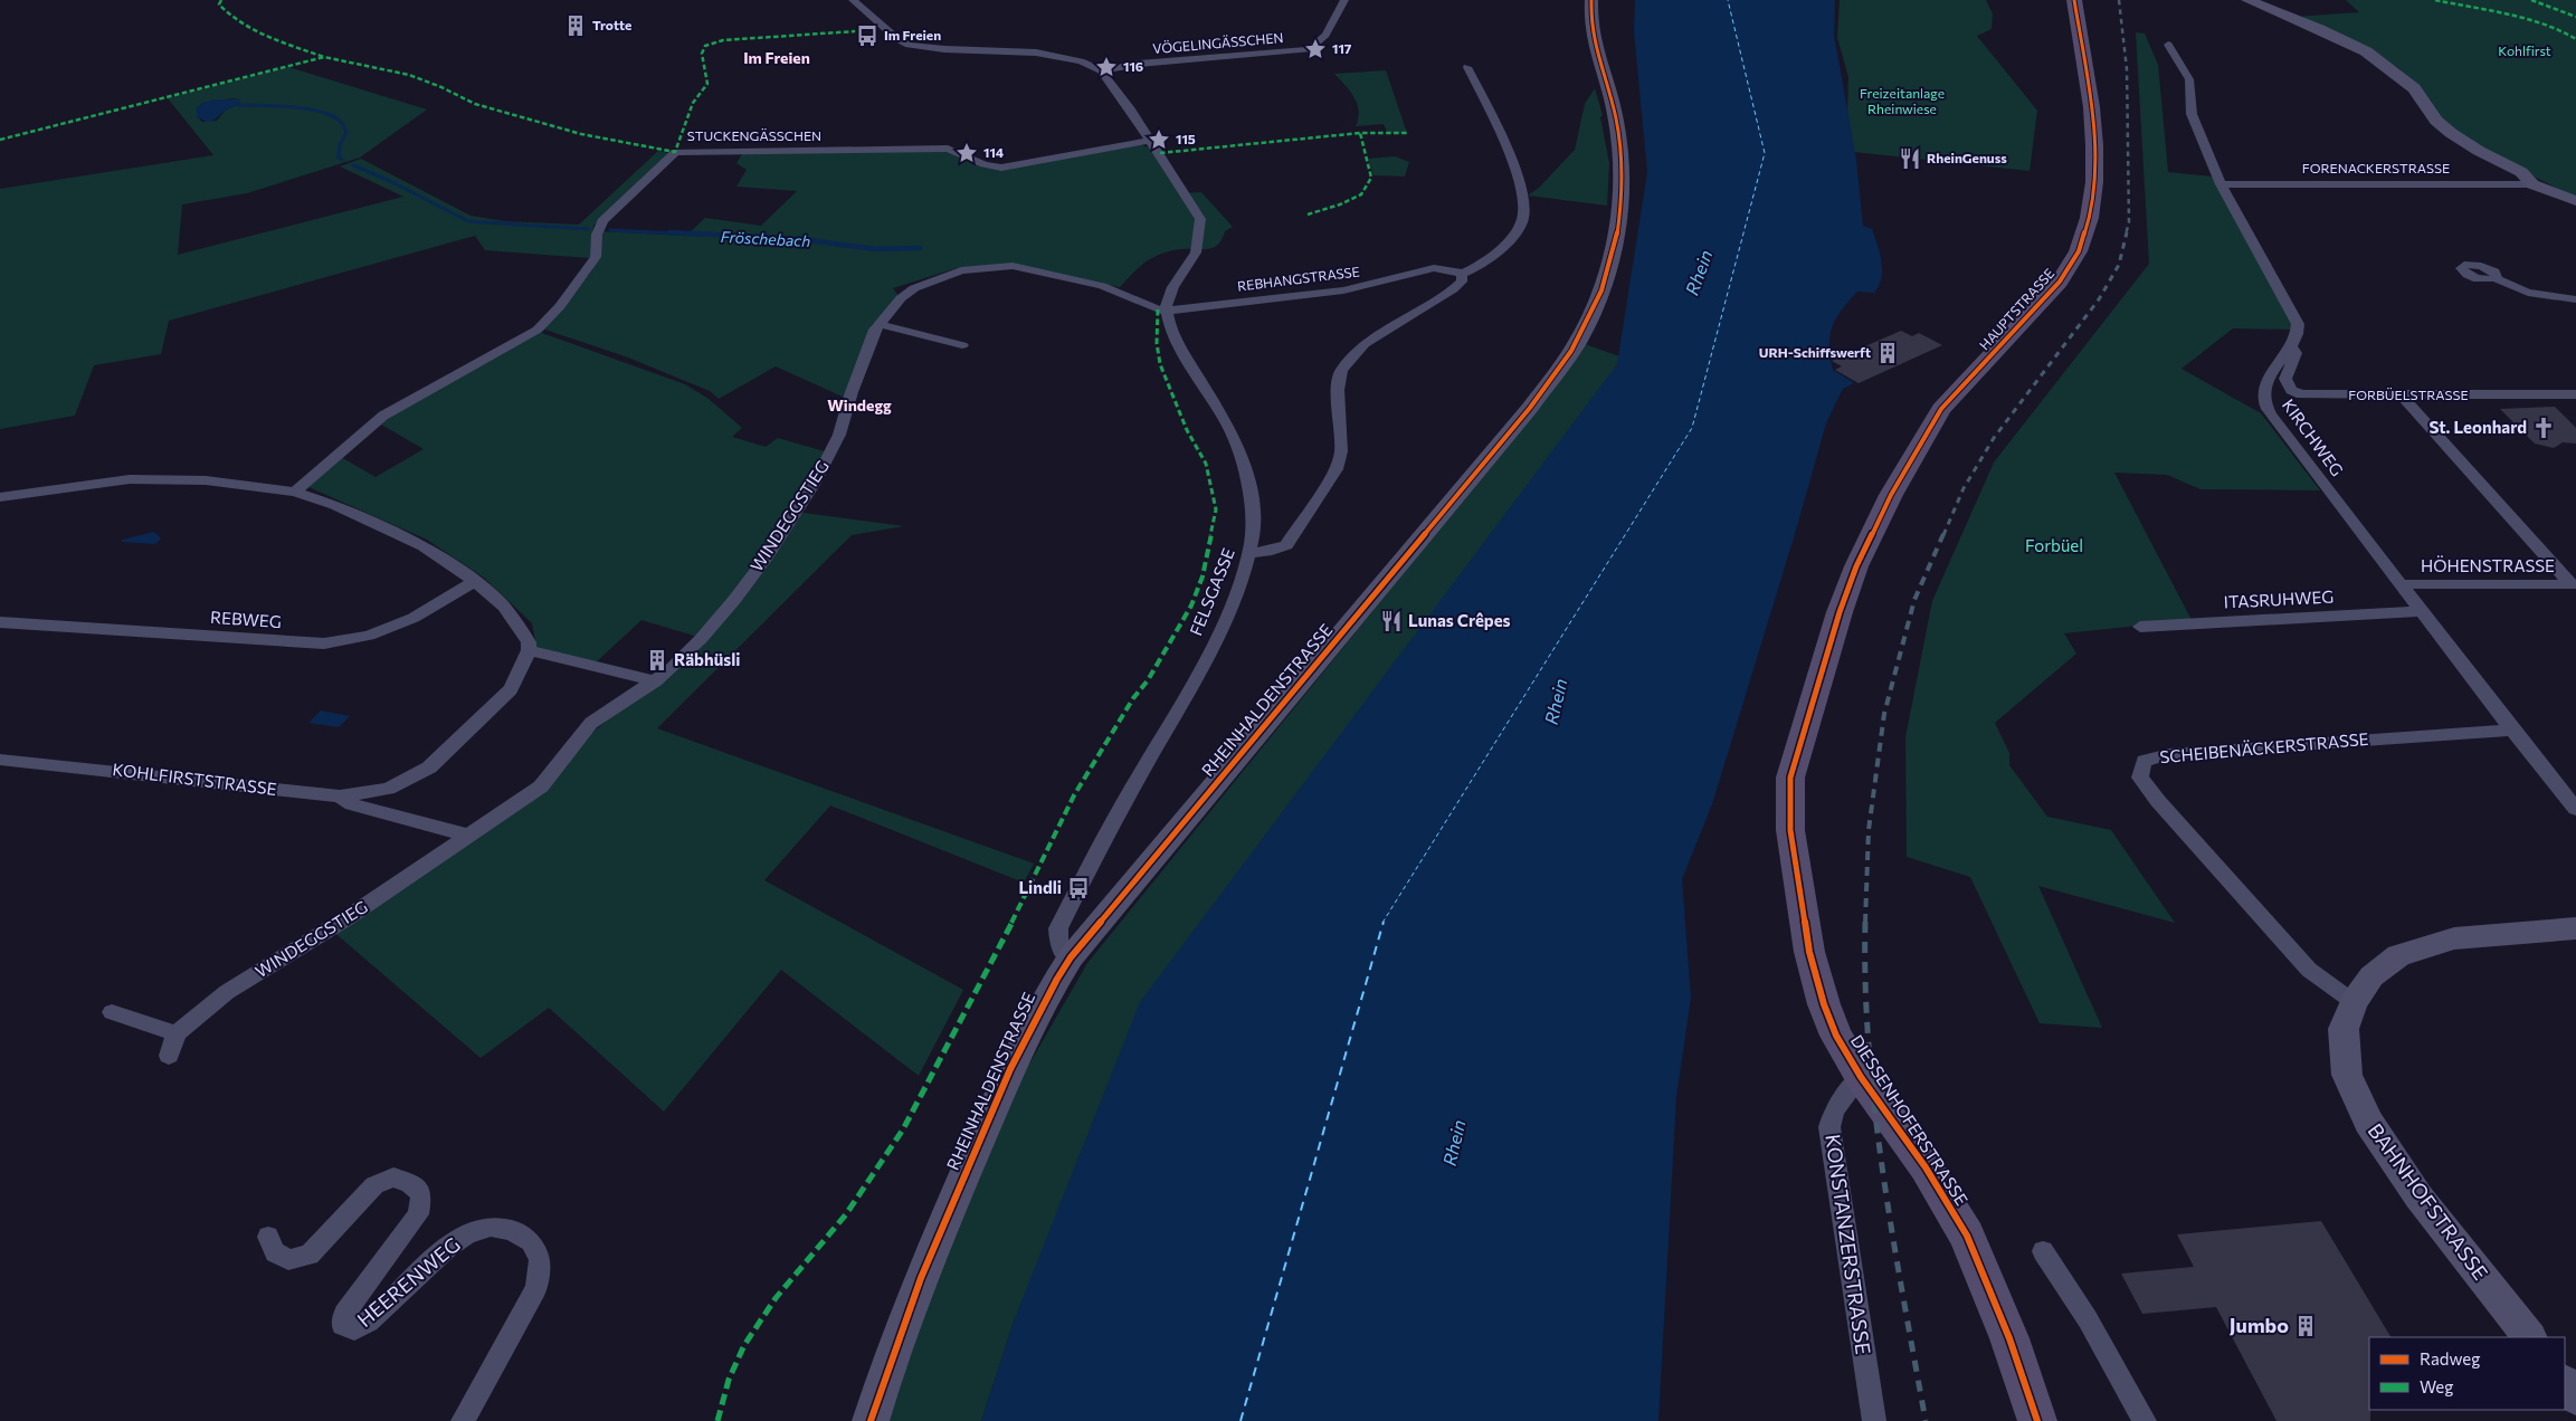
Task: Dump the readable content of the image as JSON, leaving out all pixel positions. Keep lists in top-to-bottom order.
{
  "streets": {
    "main road": [
      "HAUPTSTRASSE",
      "RHEINHALDENSTRASSE",
      "DIESSENHOFERSTRASSE",
      "BAHNHOFSTRASSE"
    ],
    "street": [
      "VÖGELINGÄSSCHEN",
      "STUCKENGÄSSCHEN",
      "FORENACKERSTRASSE",
      "REBHANGSTRASSE",
      "FORBÜELSTRASSE",
      "KIRCHWEG",
      "WINDEGGSTIEG",
      "HÖHENSTRASSE",
      "FELSGASSE",
      "ITASRUHWEG",
      "REBWEG",
      "SCHEIBENÄCKERSTRASSE",
      "KOHLFIRSTSTRASSE",
      "KONSTANZERSTRASSE",
      "HEERENWEG"
    ]
  },
  "crossings": [
    ["FORENACKERSTRASSE", "KIRCHWEG"],
    ["REBHANGSTRASSE", "WINDEGGSTIEG"],
    ["REBHANGSTRASSE", "FELSGASSE"],
    ["HAUPTSTRASSE", "DIESSENHOFERSTRASSE"],
    ["FORBÜELSTRASSE", "KIRCHWEG"],
    ["KIRCHWEG", "HÖHENSTRASSE"],
    ["KIRCHWEG", "ITASRUHWEG"],
    ["KIRCHWEG", "SCHEIBENÄCKERSTRASSE"],
    ["WINDEGGSTIEG", "FELSGASSE"],
    ["FELSGASSE", "RHEINHALDENSTRASSE"],
    ["SCHEIBENÄCKERSTRASSE", "BAHNHOFSTRASSE"],
    ["DIESSENHOFERSTRASSE", "KONSTANZERSTRASSE"]
  ],
  "districts": ["Im Freien", "Windegg"],
  "water": ["Fröschebach", "Rhein"],
  "parks": ["Kohlfirst", "Freizeitanlage Rheinwiese", "Forbüel"],
  "places": {
    "building": [
      "Trotte",
      "URH-Schiffswerft",
      "Räbhüsli",
      "Jumbo"
    ],
    "bus stop": ["Im Freien", "Lindli"],
    "place": [
      "117",
      "116",
      "115",
      "114"
    ],
    "restaurant": ["RheinGenuss", "Lunas Crêpes"],
    "church": ["St. Leonhard"]
  },
  "legend": ["Radweg", "Weg"]
}
